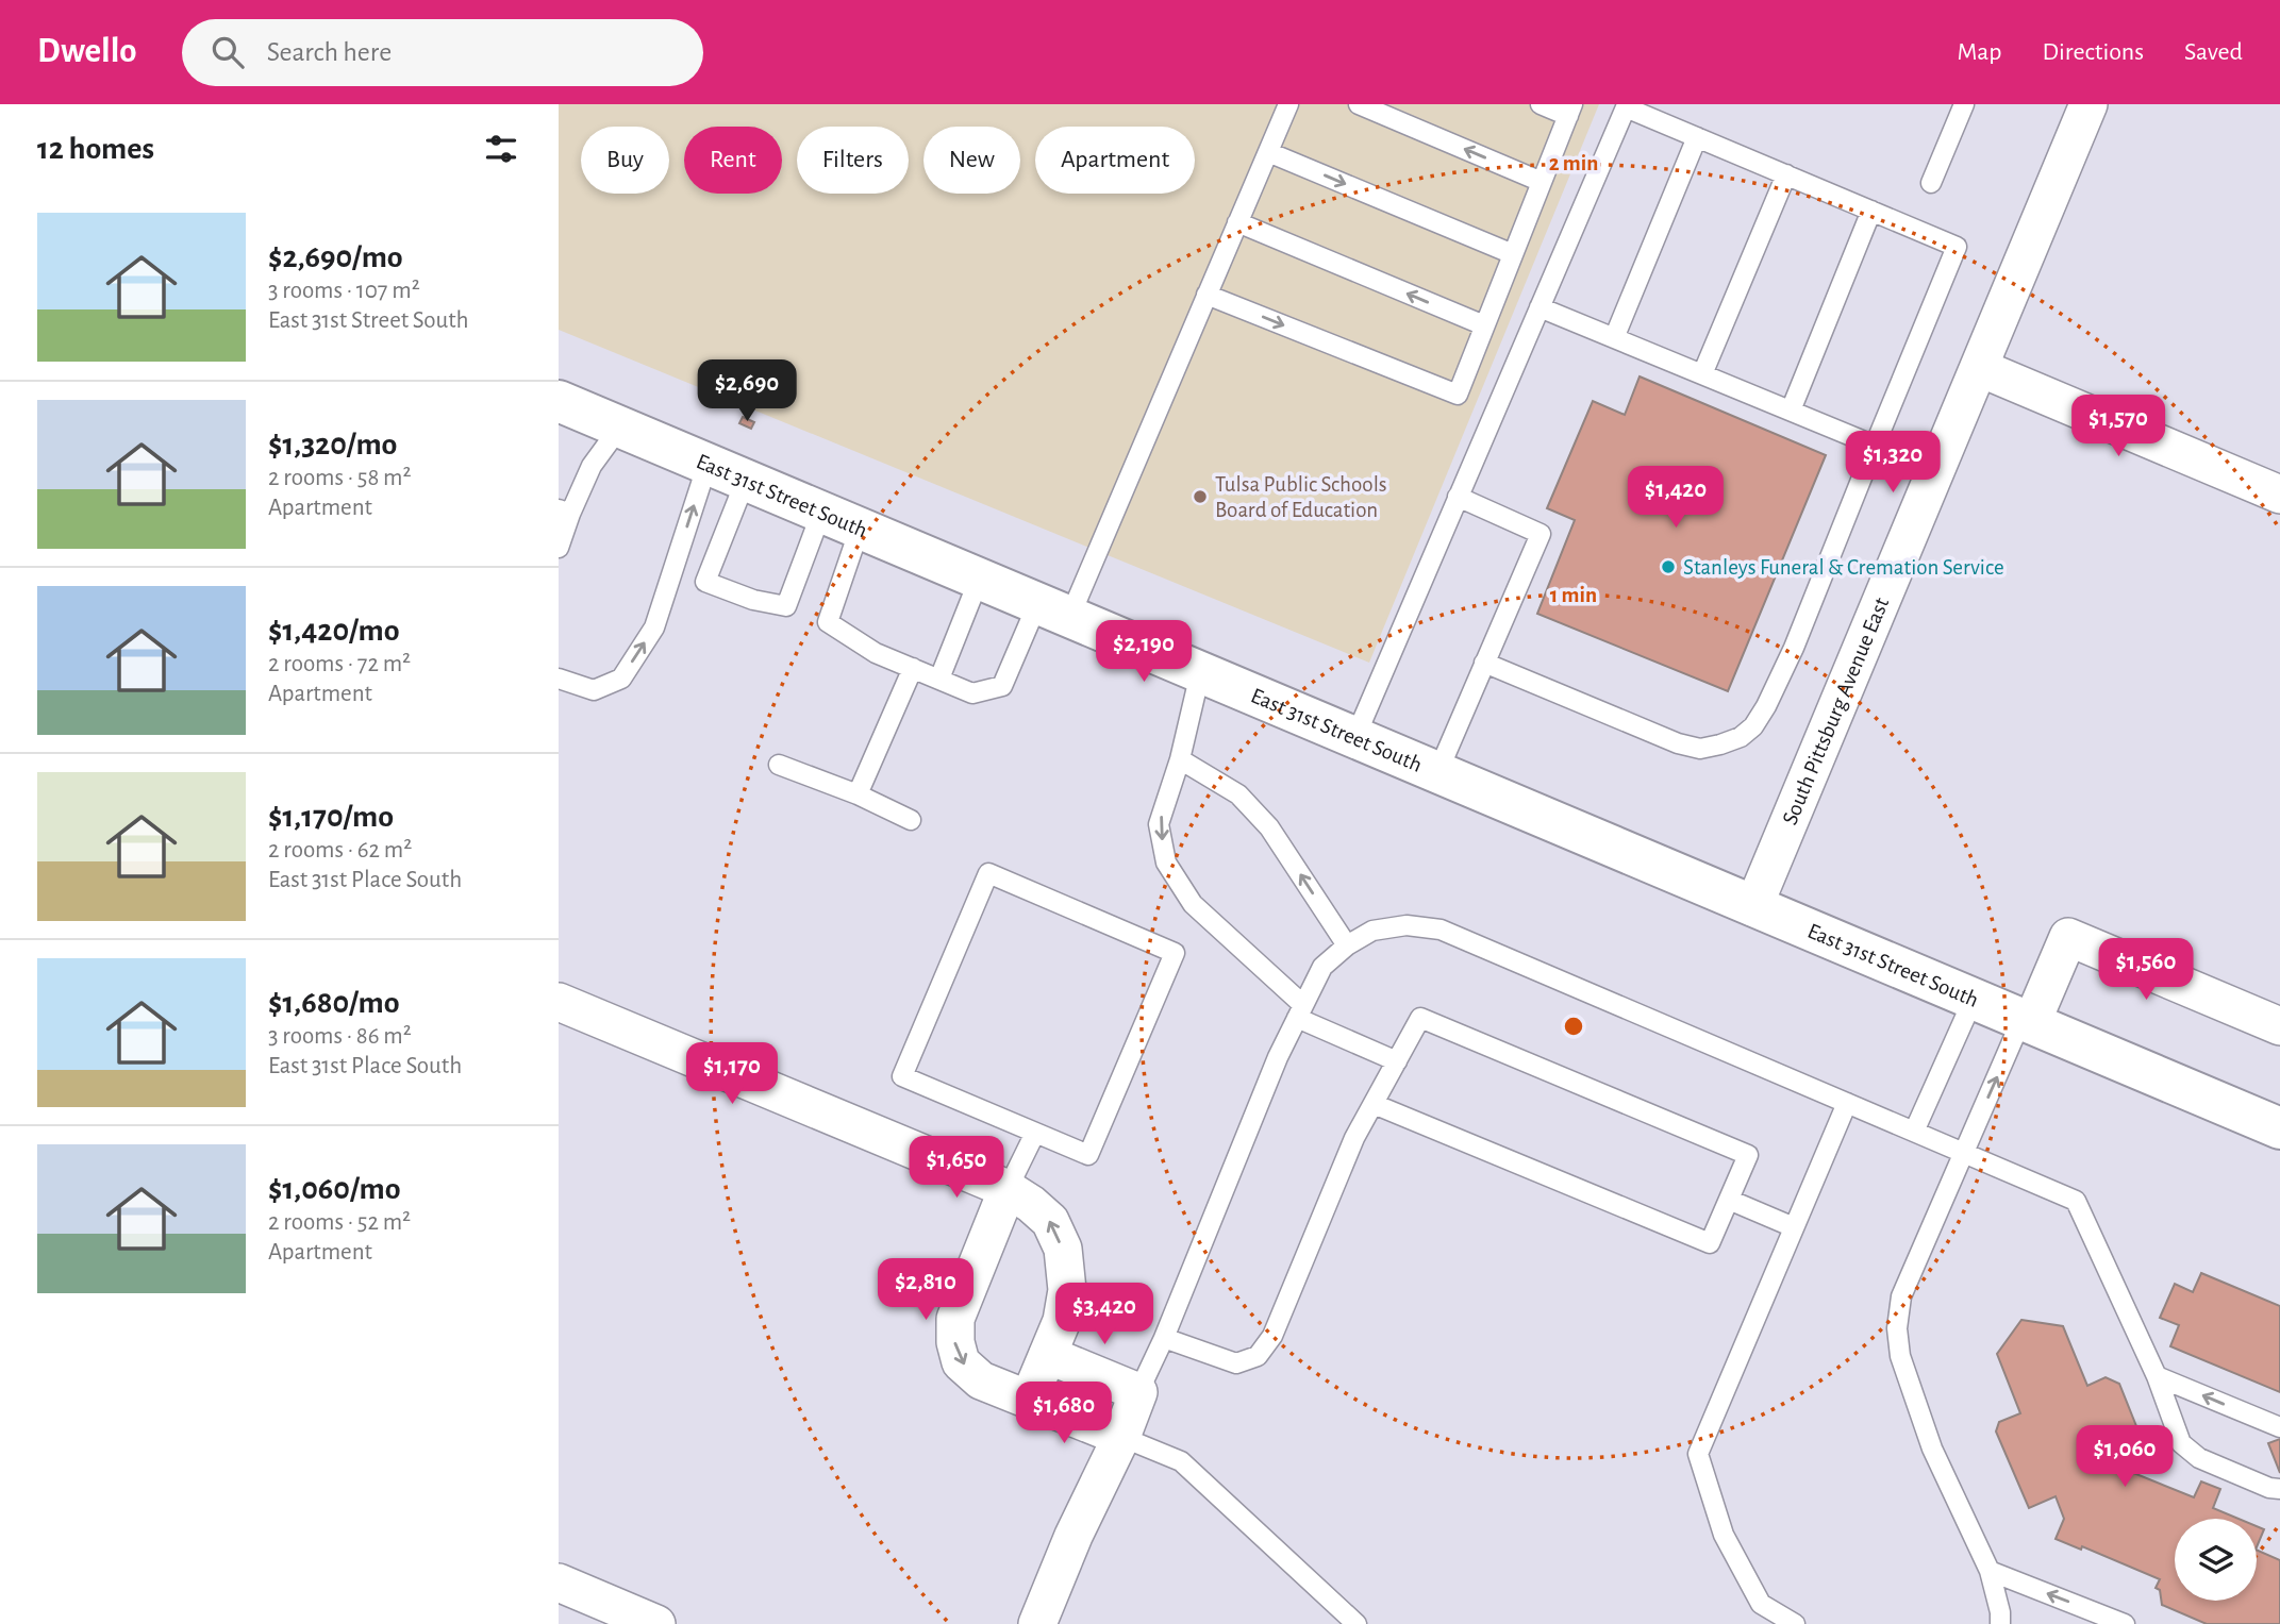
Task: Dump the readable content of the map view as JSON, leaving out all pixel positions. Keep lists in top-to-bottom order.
{
  "streets": {
    "main road": ["East 31st Street South"],
    "street": ["South Pittsburg Avenue East"]
  },
  "crossings": [
    ["East 31st Street South", "South Pittsburg Avenue East"]
  ],
  "places": ["Tulsa Public Schools Board of Education", "Stanleys Funeral & Cremation Service"],
  "page": {
    "header": "Dwello",
    "search": "Search here",
    "nav": ["Map", "Directions", "Saved"],
    "heading": "12 homes",
    "chip": [
      "Buy",
      "Rent",
      "Filters",
      "New",
      "Apartment"
    ],
    "list": [
      {
        "name": "$2,690/mo",
        "note": "3 rooms · 107 m² · East 31st Street South"
      },
      {
        "name": "$1,320/mo",
        "note": "2 rooms · 58 m² · Apartment"
      },
      {
        "name": "$1,420/mo",
        "note": "2 rooms · 72 m² · Apartment"
      },
      {
        "name": "$1,170/mo",
        "note": "2 rooms · 62 m² · East 31st Place South"
      },
      {
        "name": "$1,680/mo",
        "note": "3 rooms · 86 m² · East 31st Place South"
      },
      {
        "name": "$1,060/mo",
        "note": "2 rooms · 52 m² · Apartment"
      }
    ],
    "price": [
      "$2,690",
      "$1,570",
      "$1,320",
      "$1,420",
      "$2,190",
      "$1,560",
      "$1,170",
      "$1,650",
      "$2,810",
      "$3,420",
      "$1,680",
      "$1,060"
    ]
  },
  "rings": ["2 min", "1 min"]
}
